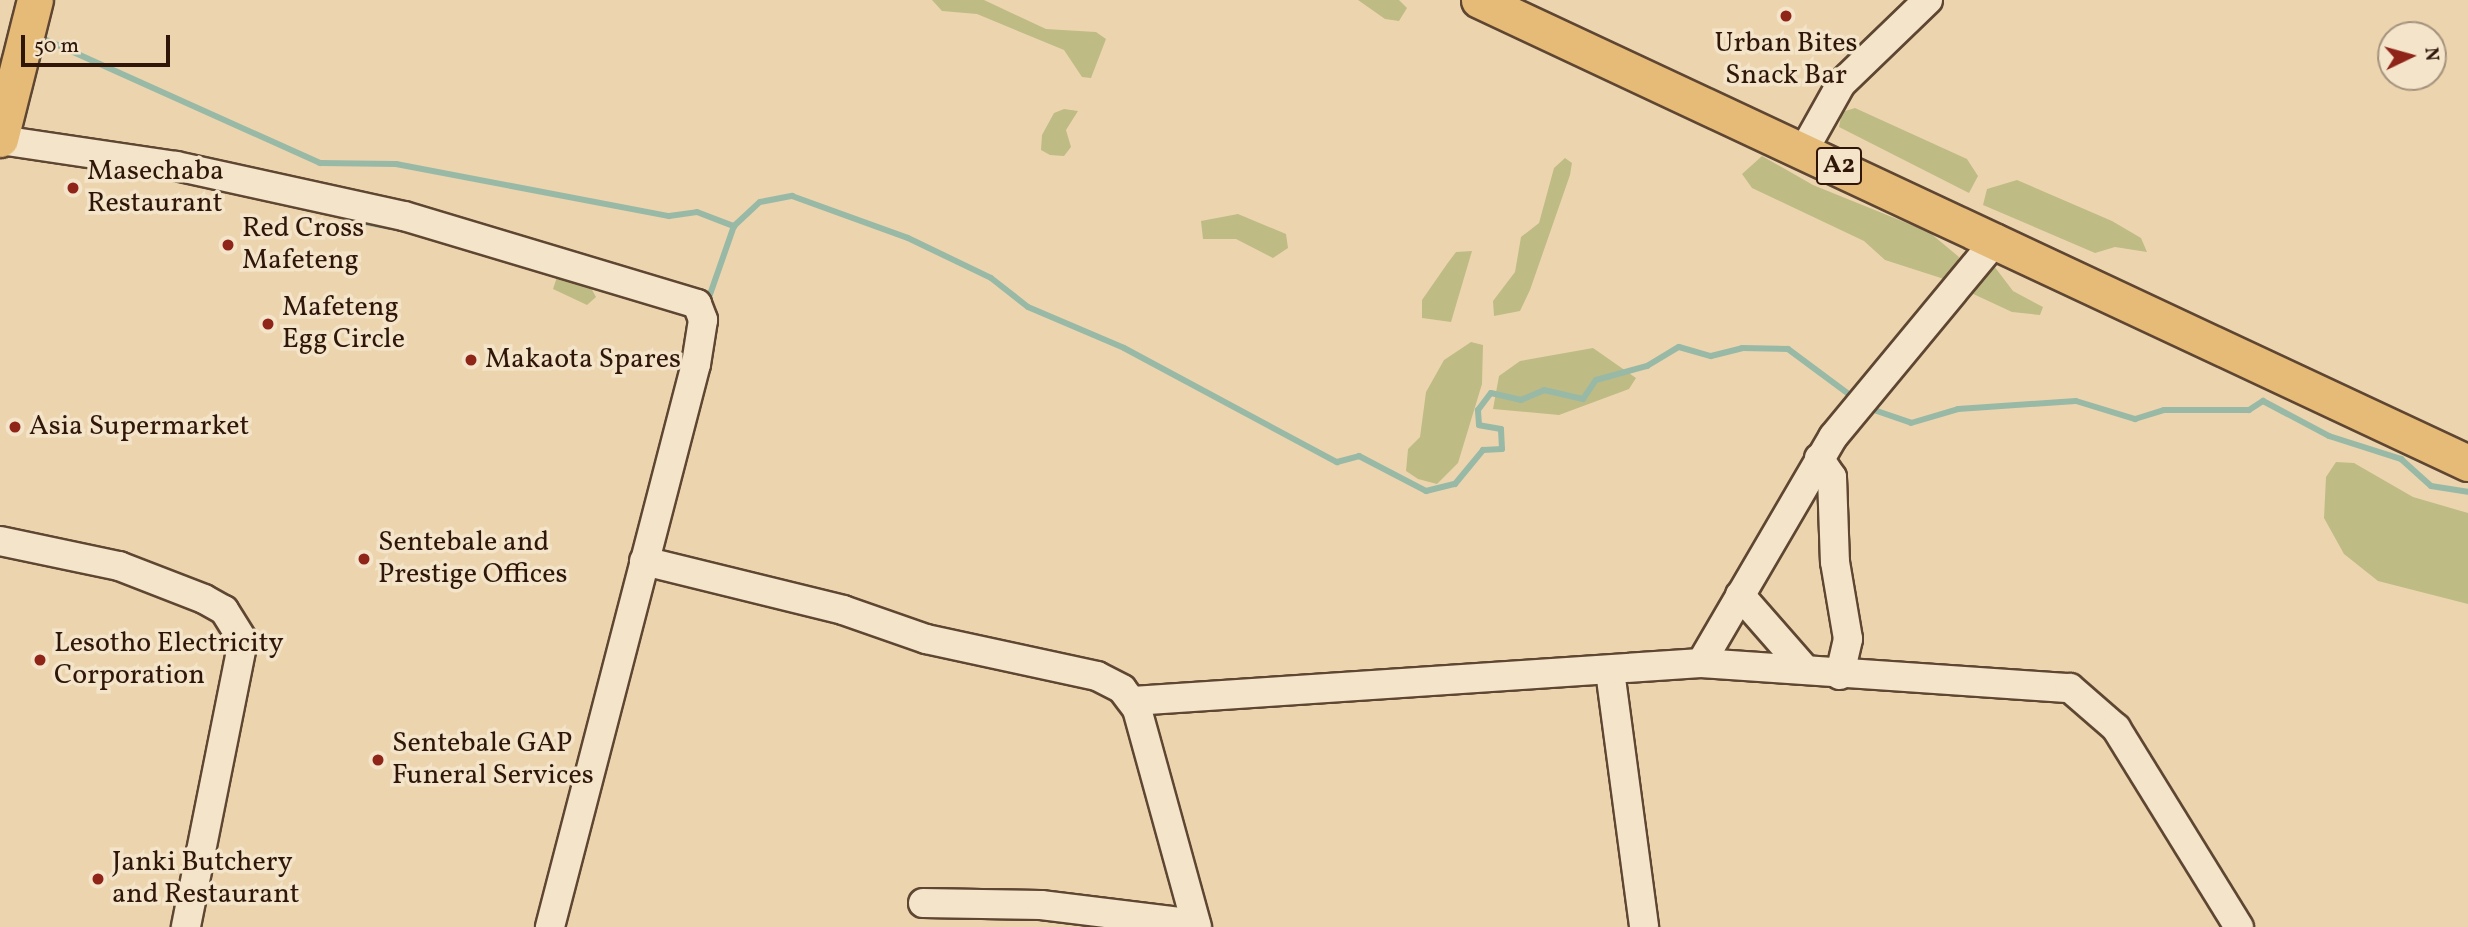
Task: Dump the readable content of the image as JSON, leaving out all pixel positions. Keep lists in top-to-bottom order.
{
  "streets": {
    "main road": ["A2"]
  },
  "places": [
    "Urban Bites Snack Bar",
    "Masechaba Restaurant",
    "Red Cross Mafeteng",
    "Mafeteng Egg Circle",
    "Makaota Spares",
    "Asia Supermarket",
    "Sentebale and Prestige Offices",
    "Lesotho Electricity Corporation",
    "Sentebale GAP Funeral Services",
    "Janki Butchery and Restaurant"
  ],
  "scale_bar": "50 m",
  "north": "right"
}
